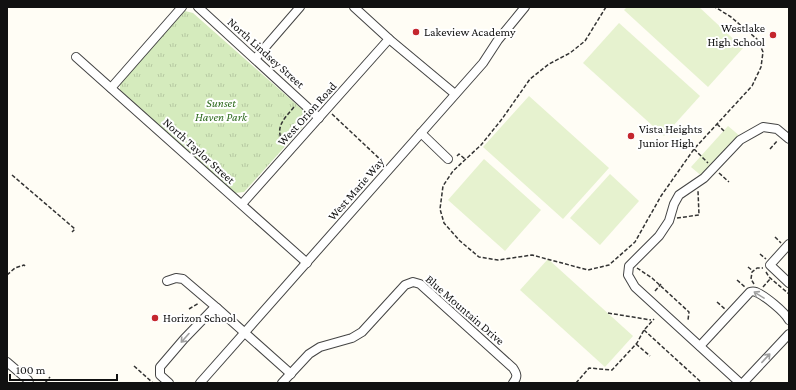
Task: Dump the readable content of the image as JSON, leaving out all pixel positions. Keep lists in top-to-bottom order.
{
  "streets": {
    "street": [
      "North Lindsey Street",
      "West Orion Road",
      "North Taylor Street",
      "West Marie Way",
      "Blue Mountain Drive"
    ]
  },
  "crossings": [
    ["North Lindsey Street", "West Orion Road"],
    ["West Orion Road", "North Taylor Street"],
    ["North Taylor Street", "West Marie Way"]
  ],
  "parks": ["Sunset Haven Park"],
  "places": [
    "Lakeview Academy",
    "Westlake High School",
    "Vista Heights Junior High",
    "Horizon School"
  ],
  "scale_bar": "100 m"
}
